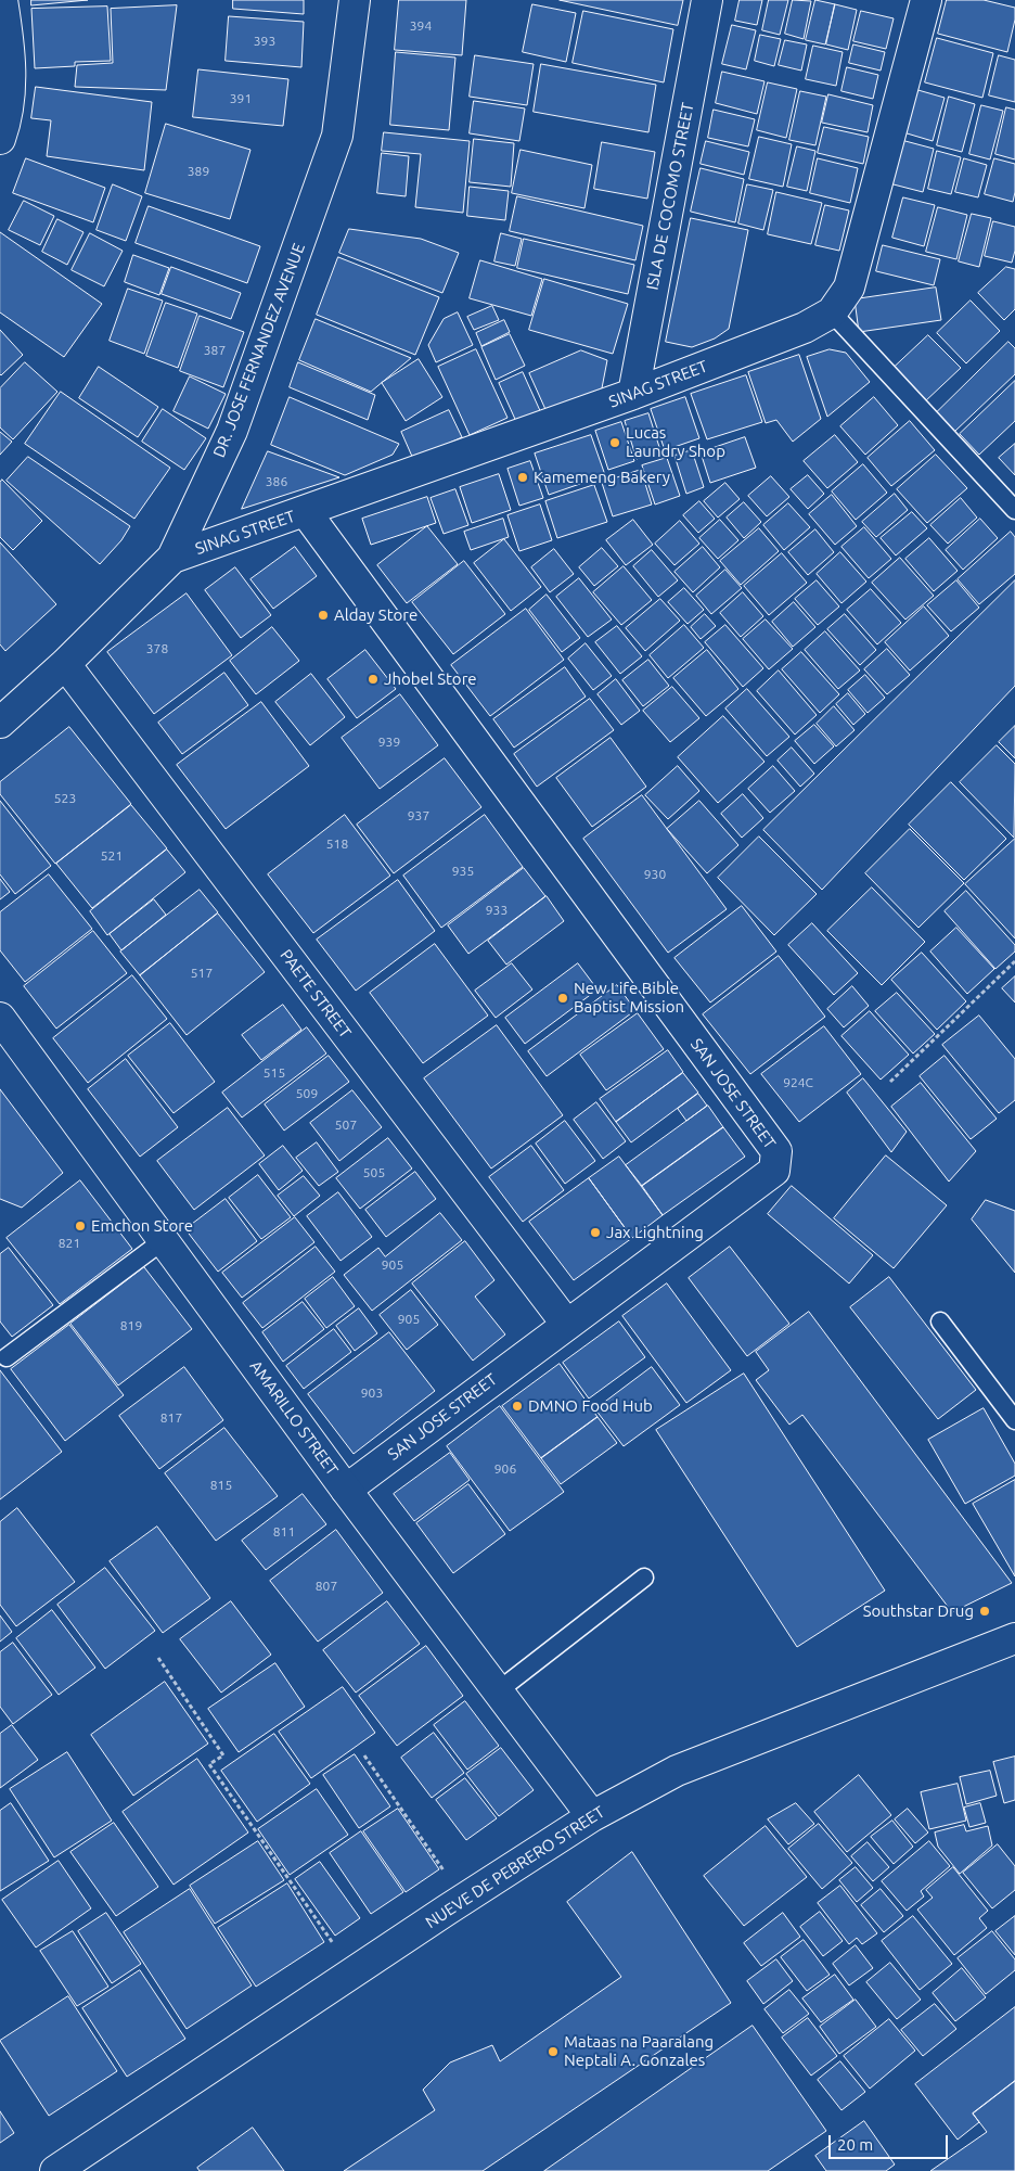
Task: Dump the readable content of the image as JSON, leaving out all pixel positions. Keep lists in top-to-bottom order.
{
  "streets": {
    "street": [
      "ISLA DE COCOMO STREET",
      "DR. JOSE FERNANDEZ AVENUE",
      "SINAG STREET",
      "PAETE STREET",
      "SAN JOSE STREET",
      "AMARILLO STREET",
      "NUEVE DE PEBRERO STREET"
    ]
  },
  "crossings": [
    ["ISLA DE COCOMO STREET", "SINAG STREET"],
    ["DR. JOSE FERNANDEZ AVENUE", "SINAG STREET"],
    ["DR. JOSE FERNANDEZ AVENUE", "PAETE STREET"],
    ["SINAG STREET", "SAN JOSE STREET"],
    ["PAETE STREET", "SAN JOSE STREET"],
    ["SAN JOSE STREET", "AMARILLO STREET"],
    ["AMARILLO STREET", "NUEVE DE PEBRERO STREET"]
  ],
  "places": [
    "Lucas Laundry Shop",
    "Kamemeng Bakery",
    "Alday Store",
    "Jhobel Store",
    "New Life Bible Baptist Mission",
    "Emchon Store",
    "Jax Lightning",
    "DMNO Food Hub",
    "Southstar Drug",
    "Mataas na Paaralang Neptali A. Gonzales"
  ],
  "house_numbers": [
    "394",
    "393",
    "391",
    "389",
    "387",
    "386",
    "378",
    "939",
    "523",
    "937",
    "518",
    "521",
    "935",
    "930",
    "933",
    "517",
    "515",
    "924C",
    "509",
    "507",
    "505",
    "821",
    "905",
    "905",
    "819",
    "903",
    "817",
    "906",
    "815",
    "811",
    "807"
  ],
  "scale_bar": "20 m"
}
